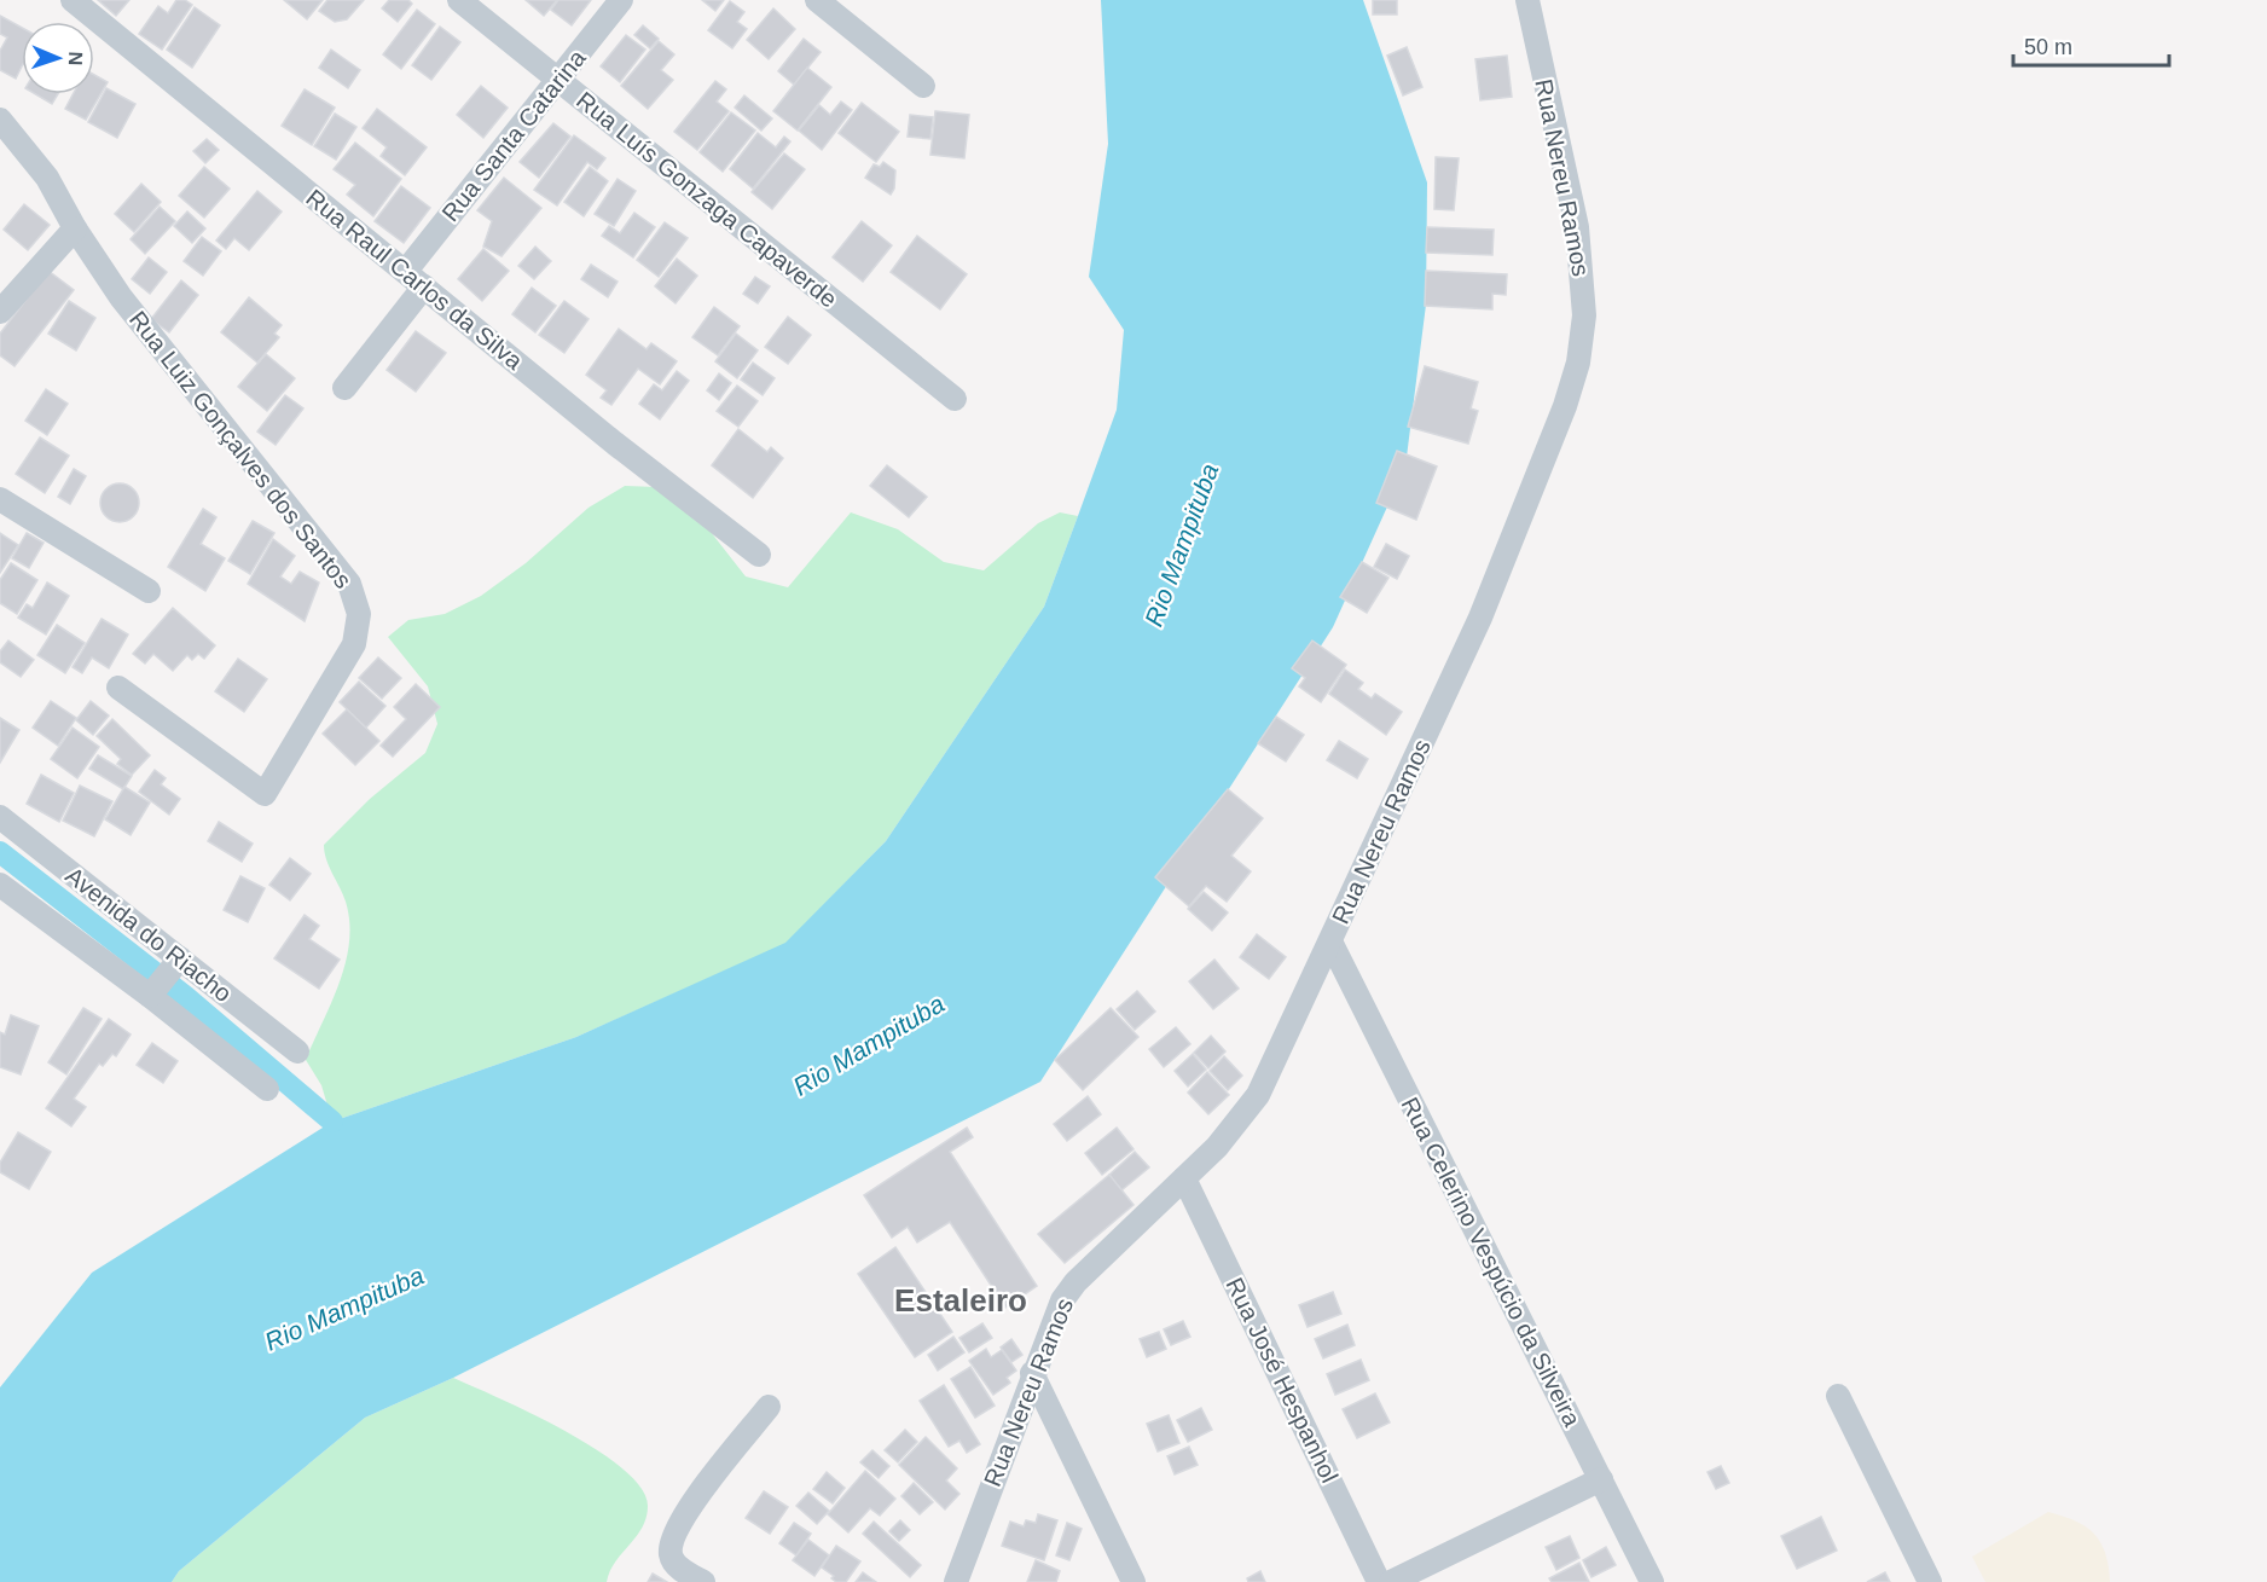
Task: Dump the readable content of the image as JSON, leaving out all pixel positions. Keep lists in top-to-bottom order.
{
  "streets": {
    "street": [
      "Rua Santa Catarina",
      "Rua Nereu Ramos",
      "Rua Luís Gonzaga Capaverde",
      "Rua Raul Carlos da Silva",
      "Rua Luiz Gonçalves dos Santos",
      "Avenida do Riacho",
      "Rua Celerino Vespúcio da Silveira",
      "Rua José Hespanhol"
    ]
  },
  "crossings": [
    ["Rua Santa Catarina", "Rua Luís Gonzaga Capaverde"],
    ["Rua Santa Catarina", "Rua Raul Carlos da Silva"],
    ["Rua Nereu Ramos", "Rua Celerino Vespúcio da Silveira"],
    ["Rua Nereu Ramos", "Rua José Hespanhol"]
  ],
  "districts": ["Estaleiro"],
  "water": ["Rio Mampituba"],
  "scale_bar": "50 m",
  "north": "right"
}
